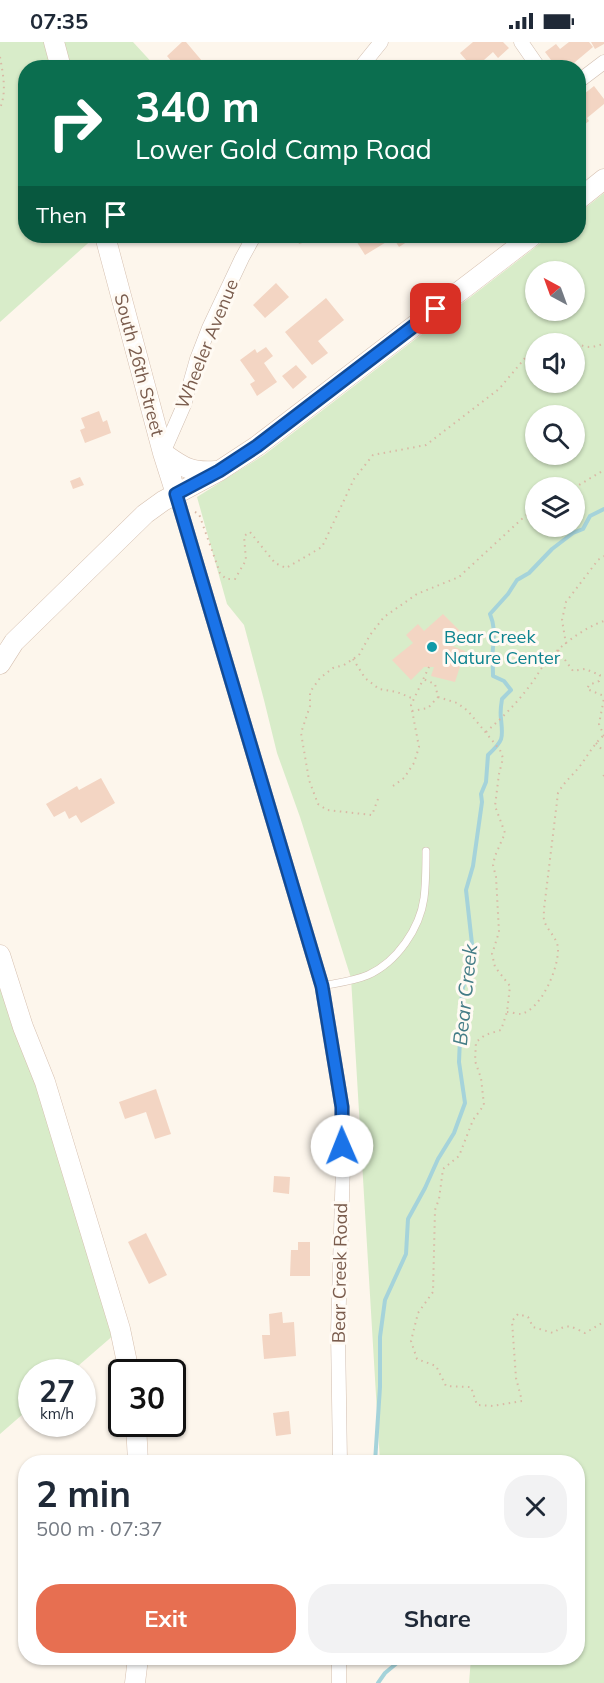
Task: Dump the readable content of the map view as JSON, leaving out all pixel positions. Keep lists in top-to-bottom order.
{
  "streets": {
    "street": ["Wheeler Avenue", "South 26th Street", "Bear Creek Road"]
  },
  "crossings": [
    ["Wheeler Avenue", "South 26th Street"],
    ["South 26th Street", "Bear Creek Road"]
  ],
  "water": ["Bear Creek"],
  "places": ["Bear Creek Nature Center"],
  "north": "top left",
  "page": {
    "status": "07:35",
    "turn": ["340 m", "Lower Gold Camp Road"],
    "then": "Then",
    "speed": "27 km/h",
    "limit": "30",
    "heading": ["2 min", "500 m · 07:37"],
    "buttons": ["Exit", "Share"]
  }
}
